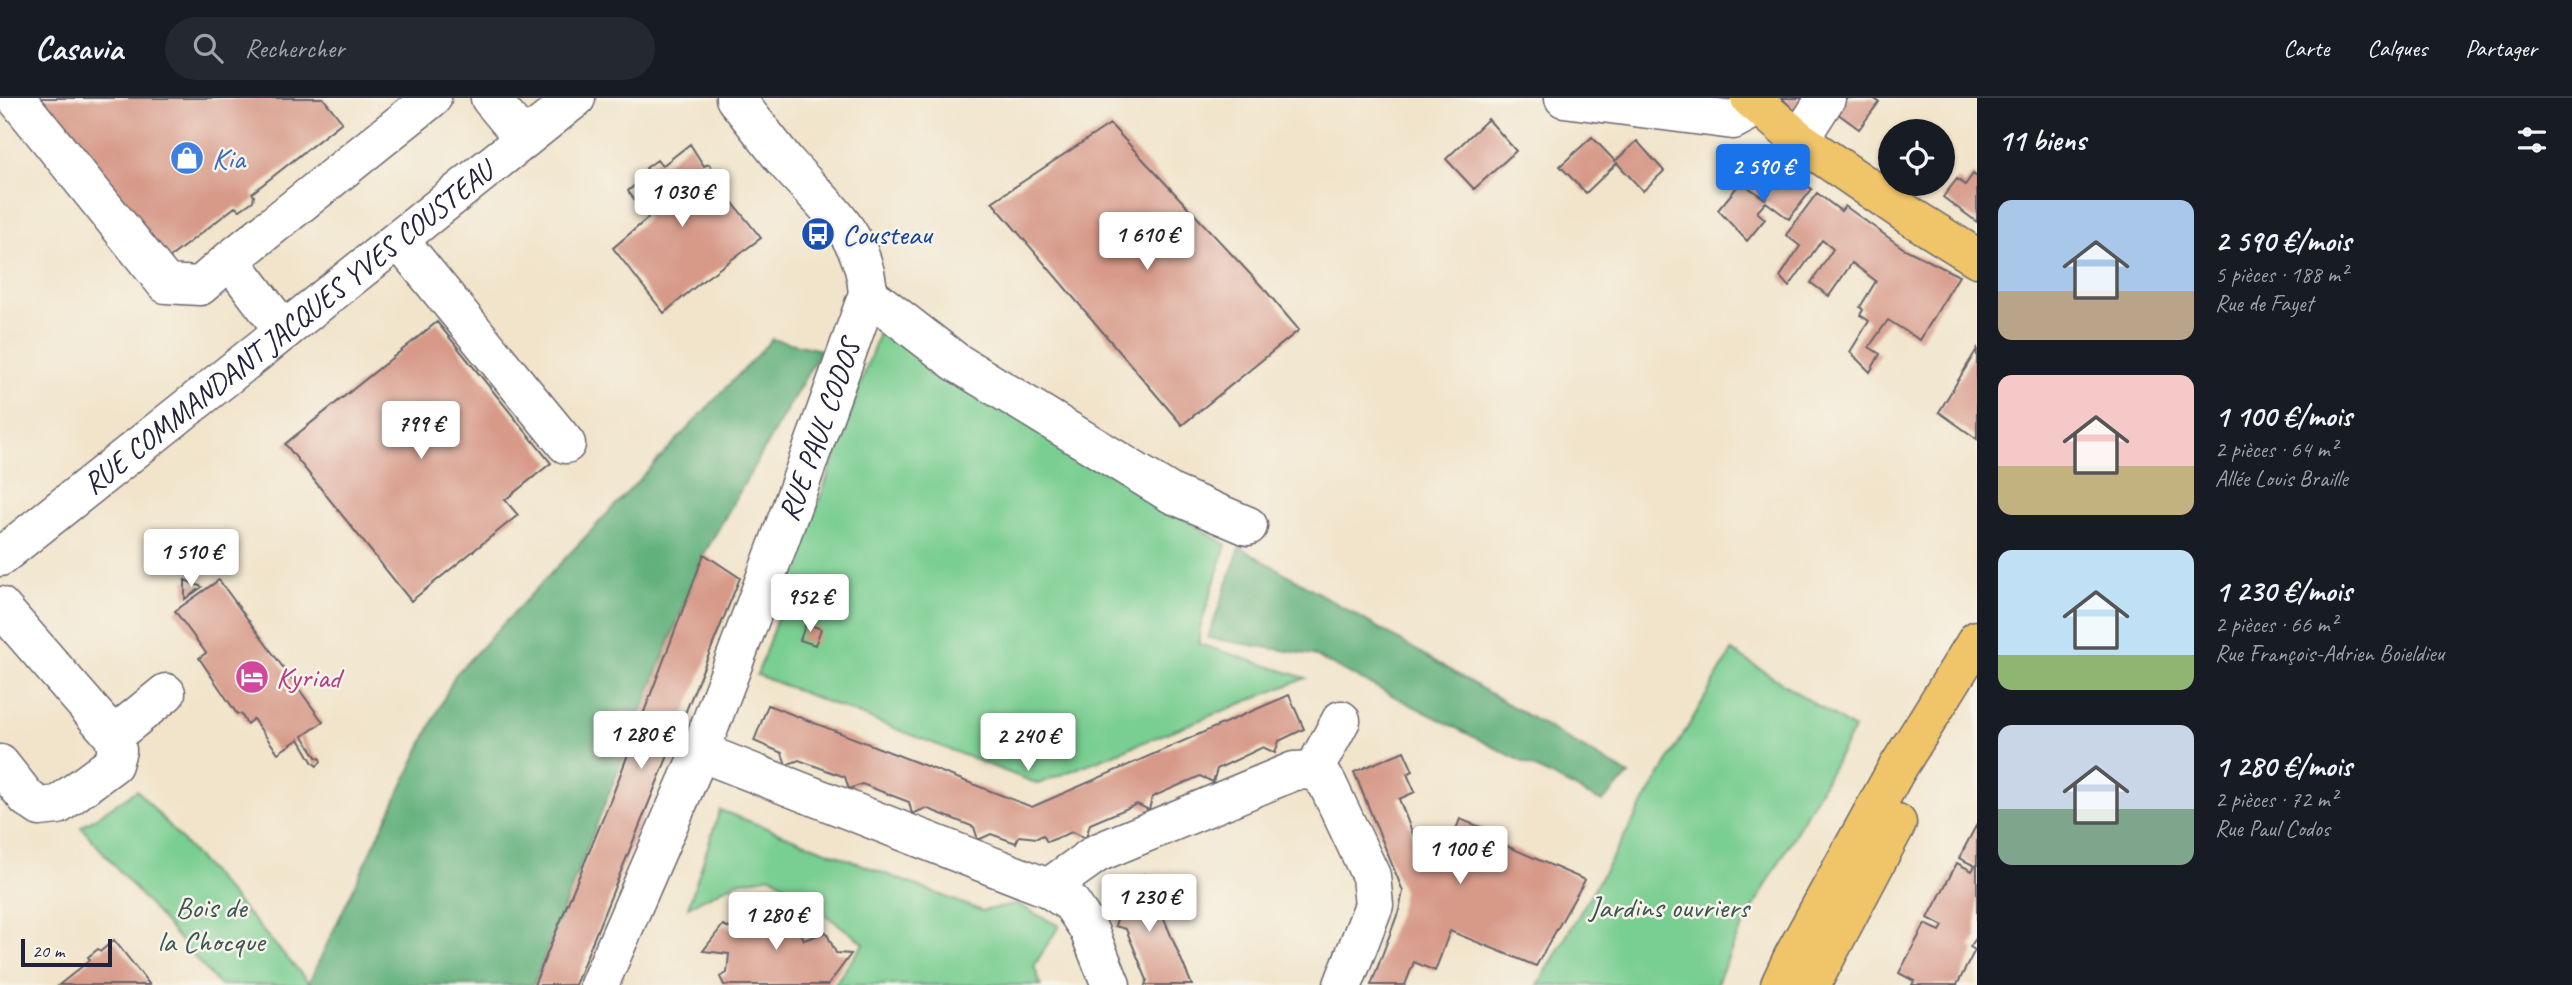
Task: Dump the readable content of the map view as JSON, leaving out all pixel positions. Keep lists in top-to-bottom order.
{
  "streets": {
    "street": ["RUE COMMANDANT JACQUES YVES COUSTEAU", "RUE PAUL CODOS"]
  },
  "parks": ["Bois de la Chocque", "Jardins ouvriers"],
  "places": {
    "shop": ["Kia"],
    "bus stop": ["Cousteau"],
    "hotel": ["Kyriad"]
  },
  "scale_bar": "20 m",
  "page": {
    "header": "Casavia",
    "search": "Rechercher",
    "nav": ["Carte", "Calques", "Partager"],
    "heading": "11 biens",
    "price": [
      "2 590 €",
      "1 030 €",
      "1 610 €",
      "799 €",
      "1 510 €",
      "952 €",
      "1 280 €",
      "2 240 €",
      "1 100 €",
      "1 230 €",
      "1 280 €"
    ],
    "list": [
      {
        "name": "2 590 €/mois",
        "note": "5 pièces · 188 m² · Rue de Fayet"
      },
      {
        "name": "1 100 €/mois",
        "note": "2 pièces · 64 m² · Allée Louis Braille"
      },
      {
        "name": "1 230 €/mois",
        "note": "2 pièces · 66 m² · Rue François-Adrien Boieldieu"
      },
      {
        "name": "1 280 €/mois",
        "note": "2 pièces · 72 m² · Rue Paul Codos"
      }
    ],
    "scale": "20 m"
  }
}
